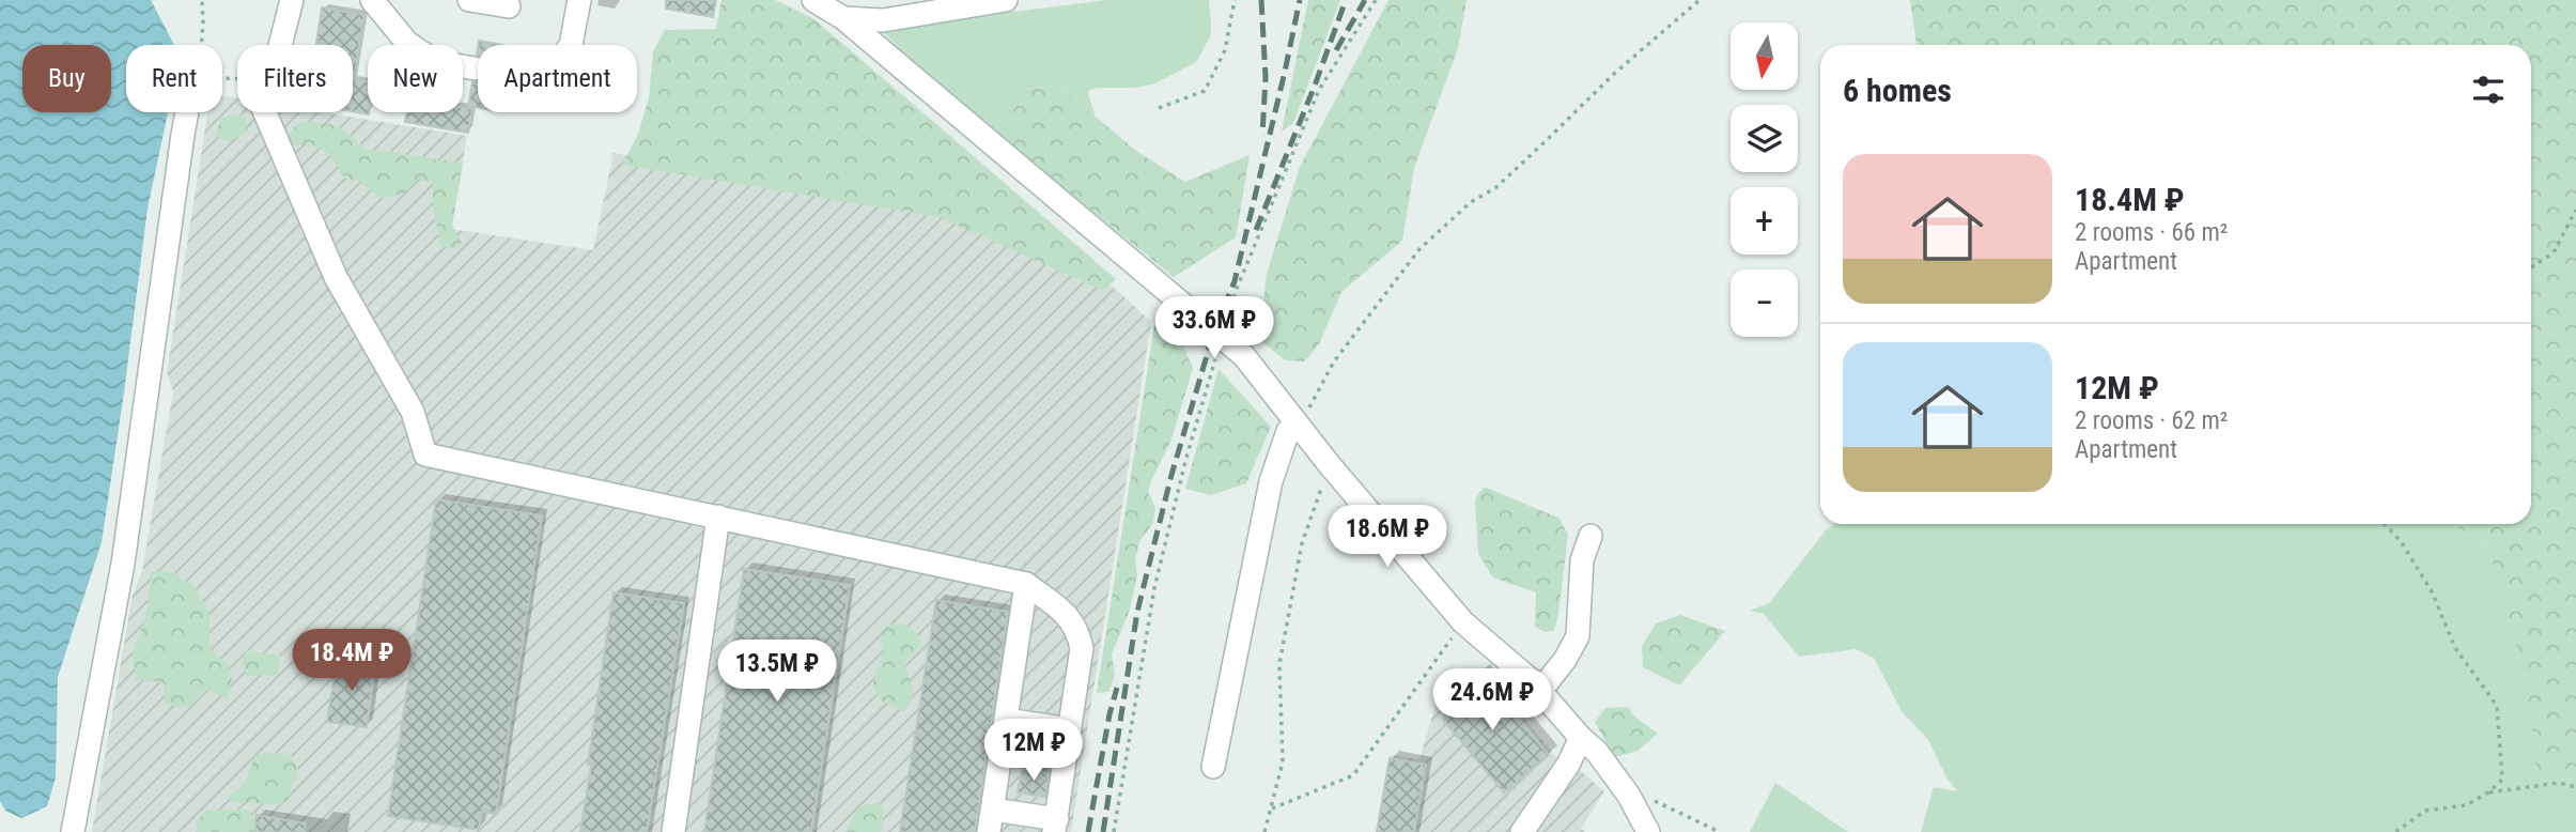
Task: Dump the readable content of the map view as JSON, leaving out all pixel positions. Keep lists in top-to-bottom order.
{
  "north": "bottom",
  "page": {
    "map_buttons": ["+", "−"],
    "chip": [
      "Buy",
      "Rent",
      "Filters",
      "New",
      "Apartment"
    ],
    "heading": "6 homes",
    "list": [
      {
        "name": "18.4M ₽",
        "note": "2 rooms · 66 m² · Apartment"
      },
      {
        "name": "12M ₽",
        "note": "2 rooms · 62 m² · Apartment"
      }
    ],
    "price": [
      "33.6M ₽",
      "18.6M ₽",
      "18.4M ₽",
      "13.5M ₽",
      "24.6M ₽",
      "12M ₽"
    ]
  }
}
